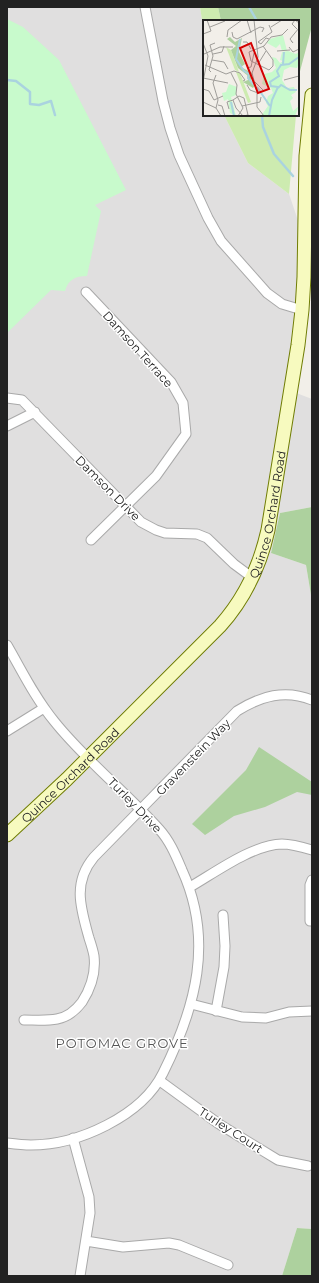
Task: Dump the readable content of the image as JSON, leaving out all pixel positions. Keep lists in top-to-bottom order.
{
  "streets": {
    "street": [
      "Damson Terrace",
      "Damson Drive",
      "Quince Orchard Road",
      "Gravenstein Way",
      "Turley Drive",
      "Turley Court"
    ]
  },
  "crossings": [
    ["Damson Terrace", "Damson Drive"],
    ["Damson Drive", "Quince Orchard Road"],
    ["Quince Orchard Road", "Turley Drive"],
    ["Gravenstein Way", "Turley Drive"],
    ["Turley Drive", "Turley Court"]
  ],
  "districts": ["POTOMAC GROVE"]
}
